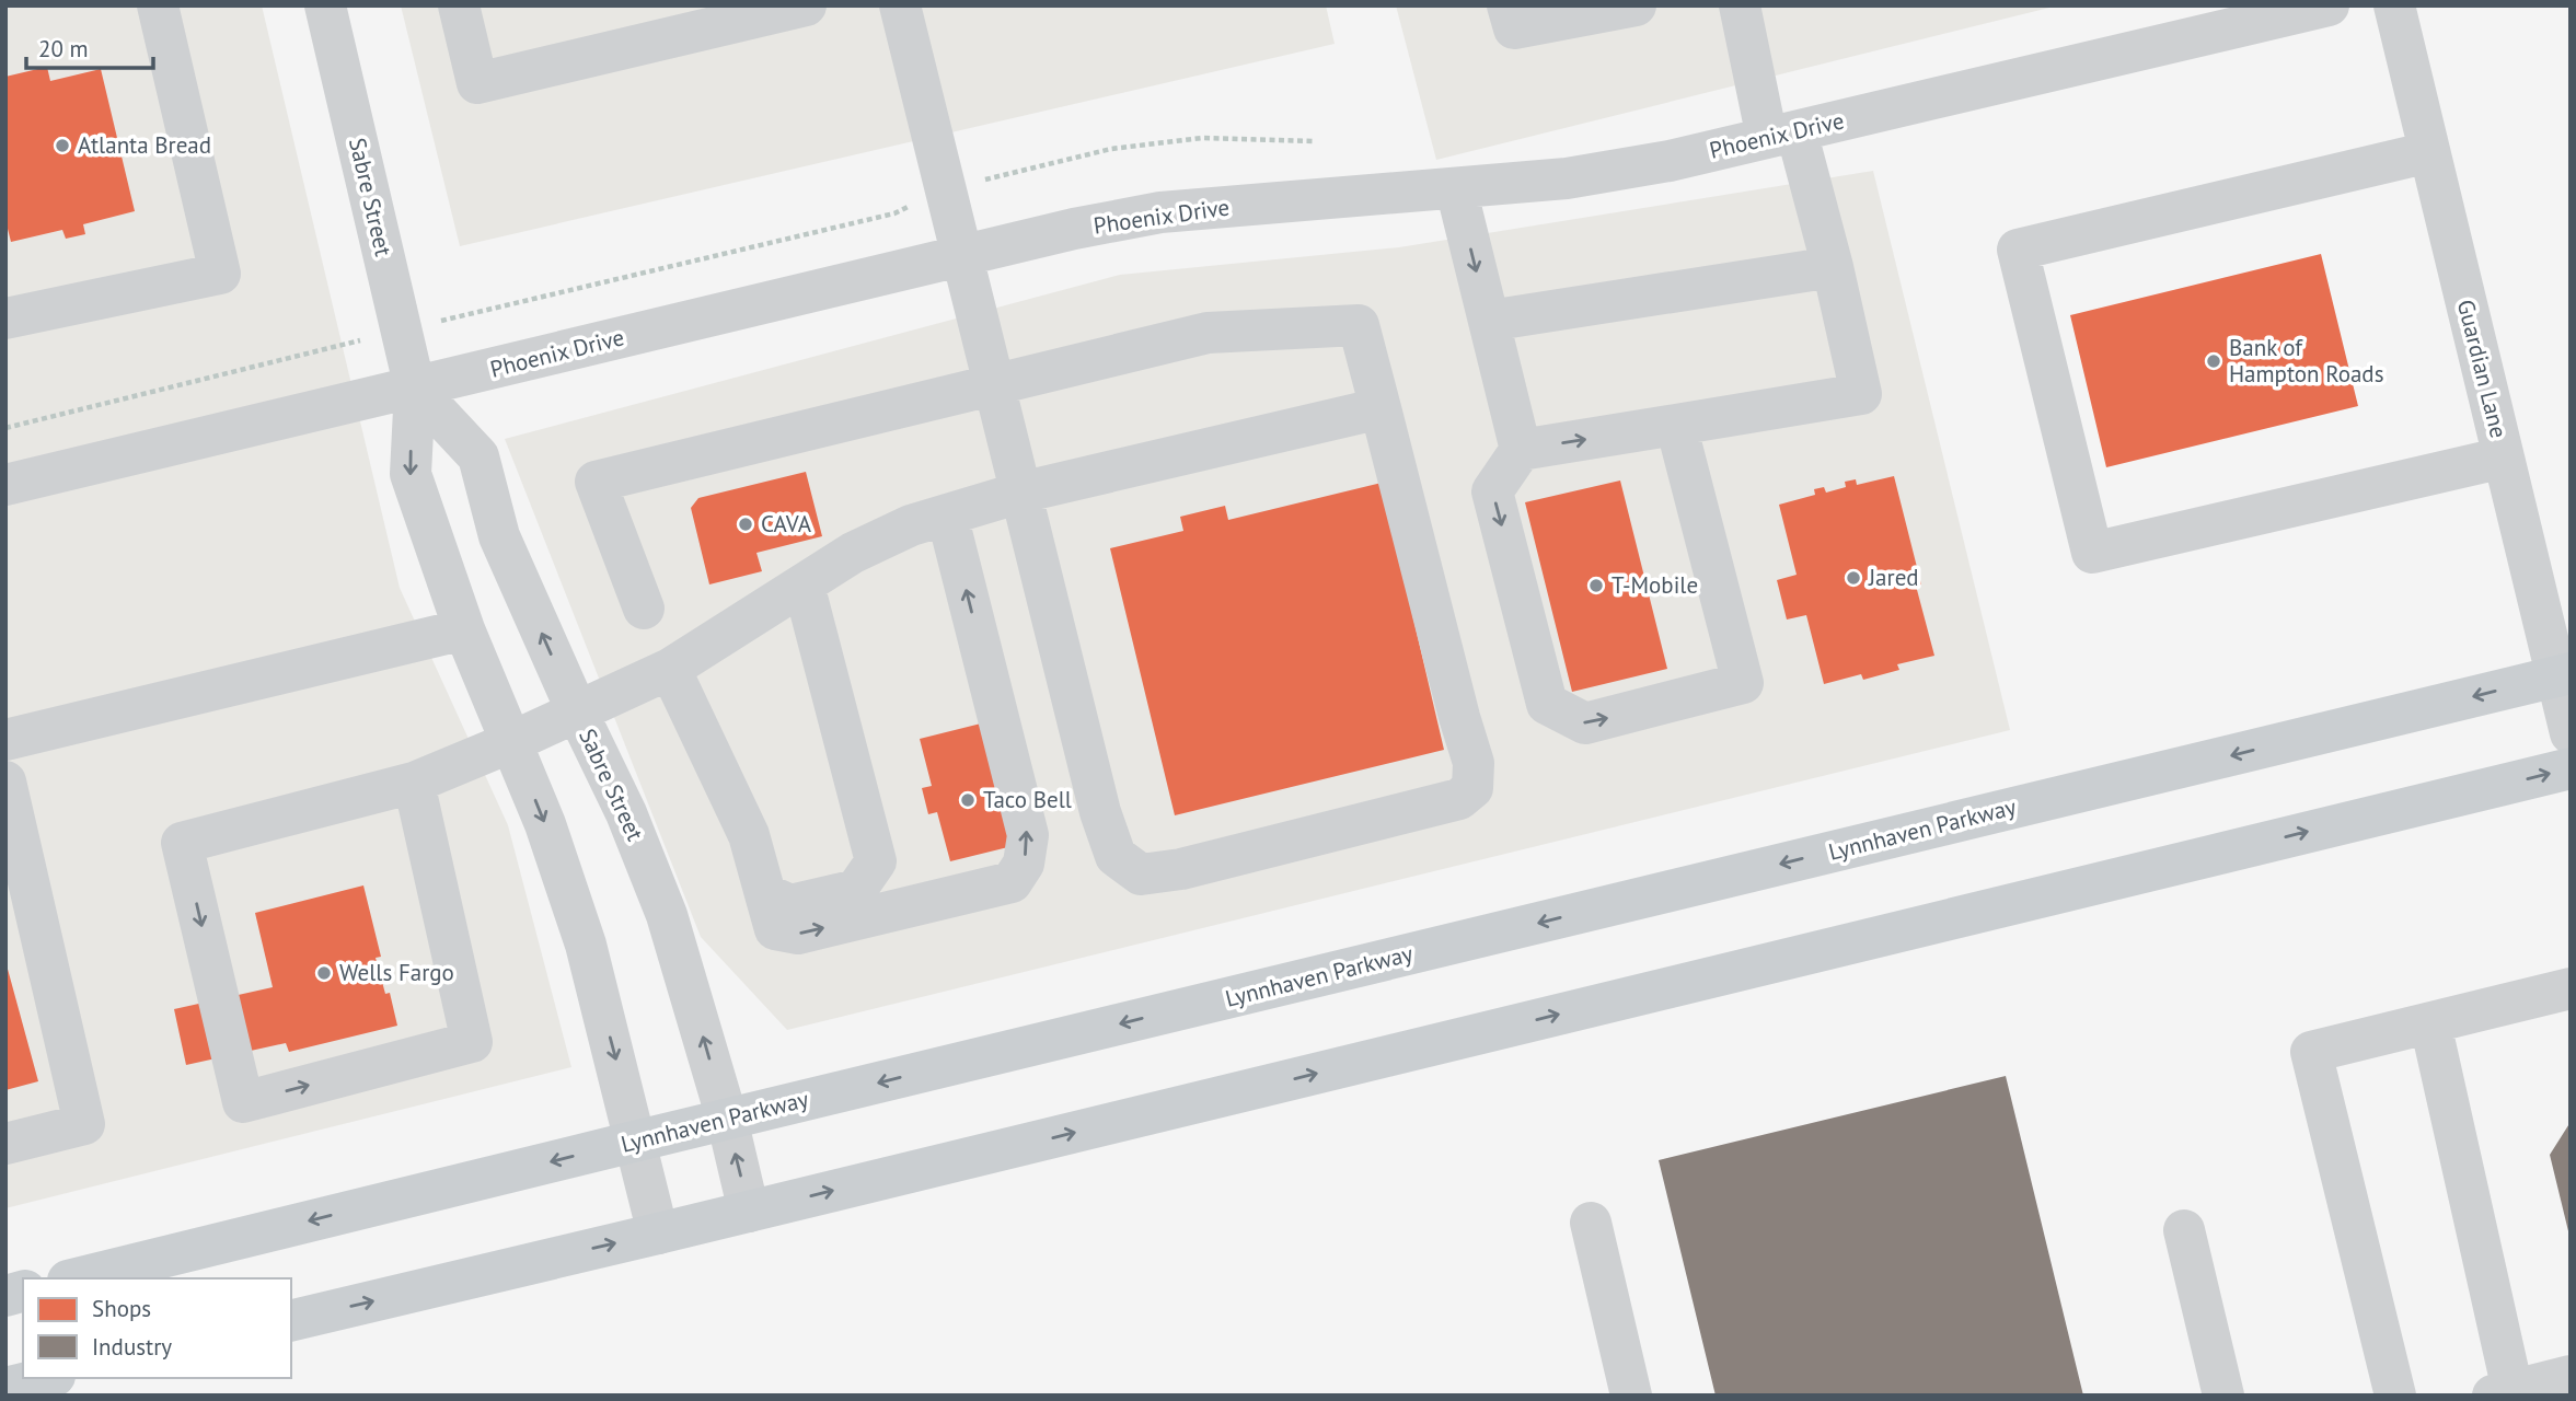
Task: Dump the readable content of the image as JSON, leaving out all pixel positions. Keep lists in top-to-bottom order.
{
  "streets": {
    "main road": ["Lynnhaven Parkway"],
    "street": ["Phoenix Drive", "Sabre Street", "Guardian Lane"]
  },
  "crossings": [
    ["Phoenix Drive", "Sabre Street"],
    ["Sabre Street", "Lynnhaven Parkway"],
    ["Guardian Lane", "Lynnhaven Parkway"]
  ],
  "places": [
    "Atlanta Bread",
    "Bank of Hampton Roads",
    "CAVA",
    "Jared",
    "T-Mobile",
    "Taco Bell",
    "Wells Fargo"
  ],
  "legend": ["Shops", "Industry"],
  "scale_bar": "20 m"
}
